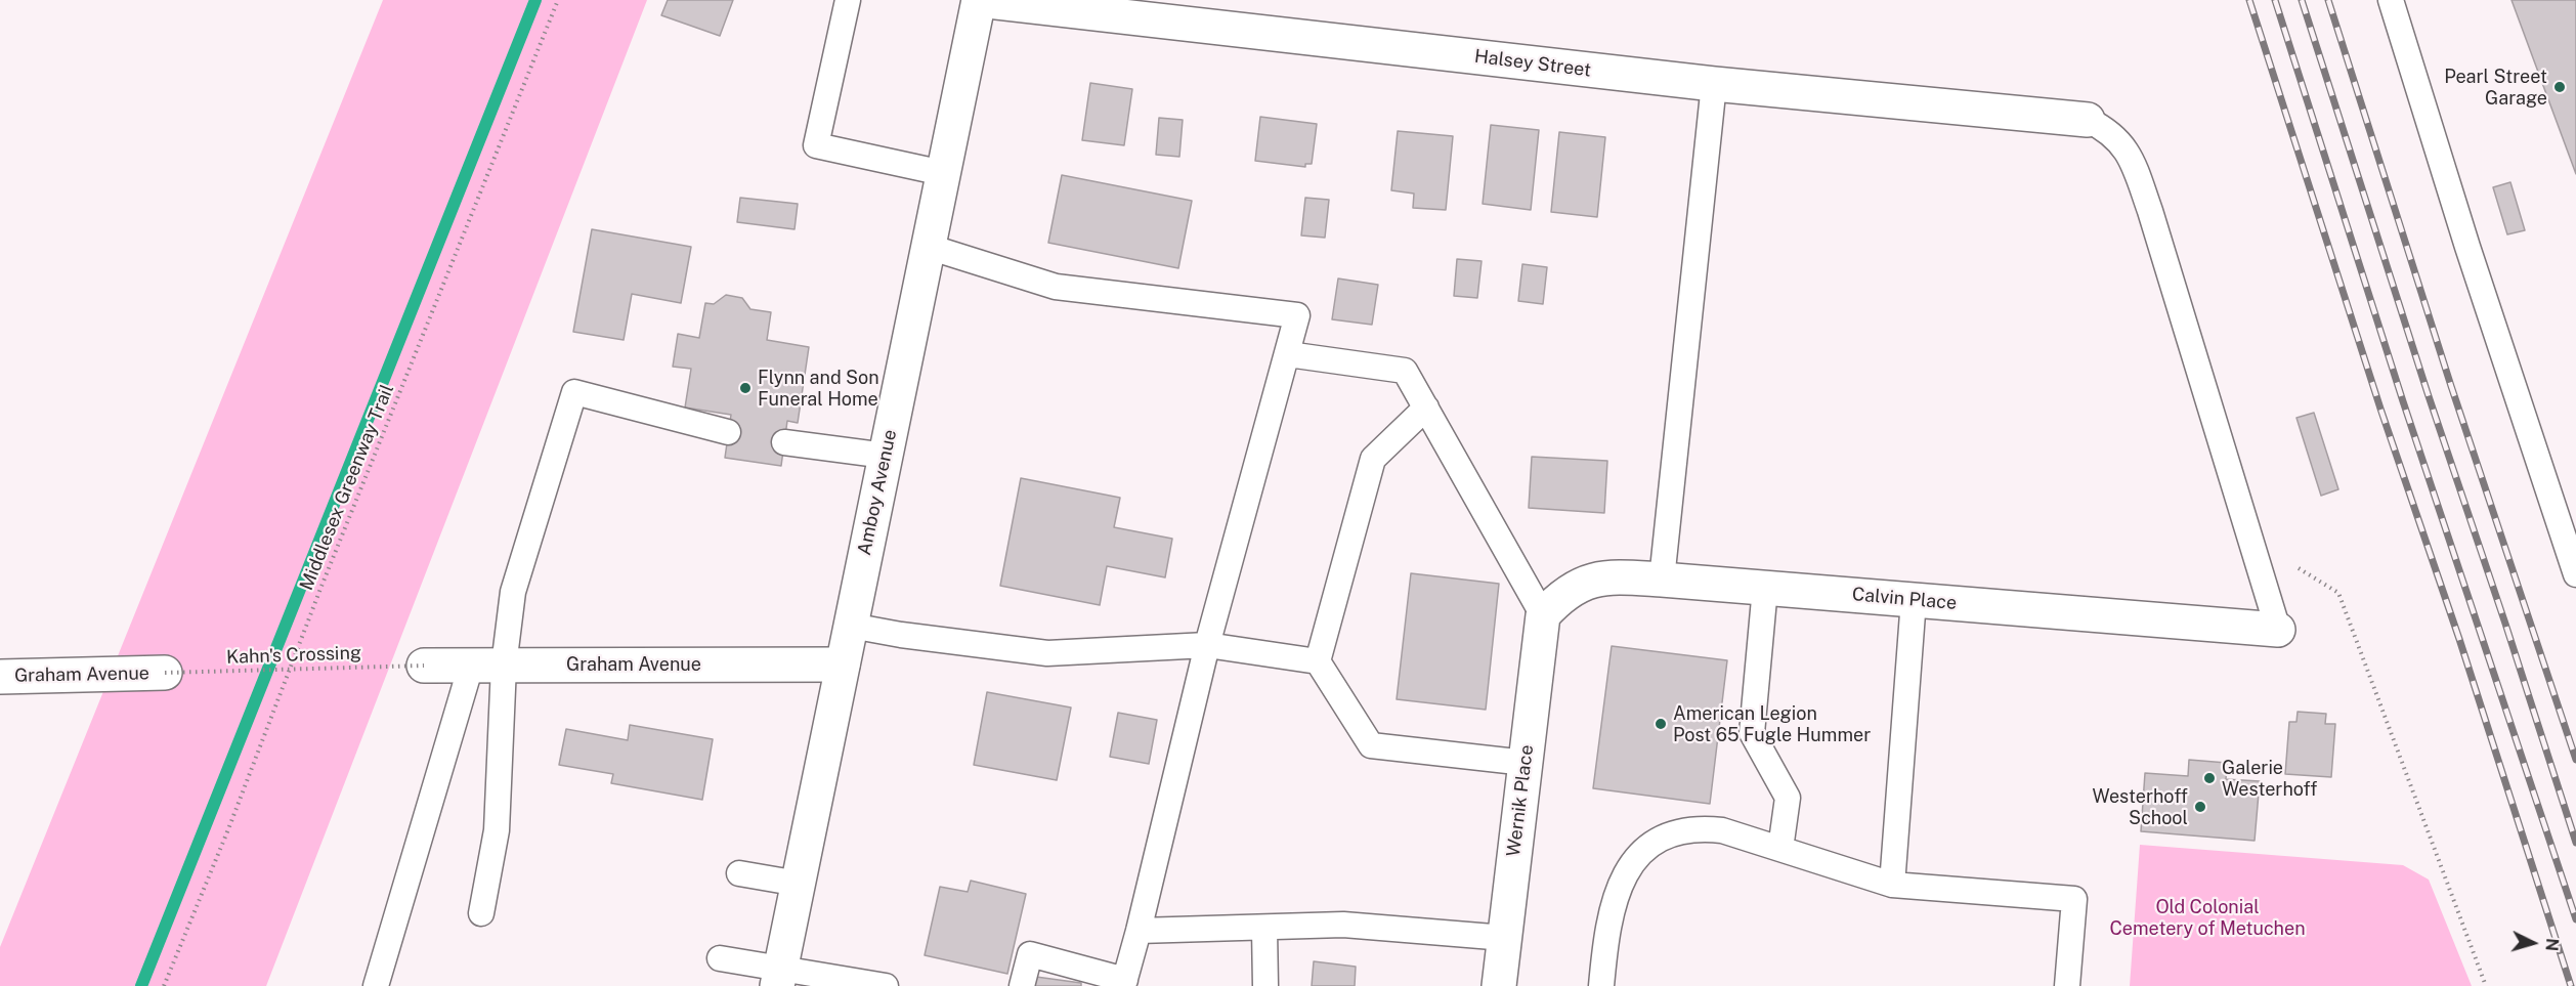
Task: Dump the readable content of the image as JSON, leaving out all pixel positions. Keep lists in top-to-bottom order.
{
  "streets": {
    "street": [
      "Halsey Street",
      "Amboy Avenue",
      "Calvin Place",
      "Graham Avenue",
      "Wernik Place"
    ],
    "path": ["Middlesex Greenway Trail", "Kahn's Crossing"]
  },
  "crossings": [
    ["Halsey Street", "Amboy Avenue"],
    ["Amboy Avenue", "Graham Avenue"],
    ["Calvin Place", "Wernik Place"],
    ["Kahn's Crossing", "Graham Avenue"]
  ],
  "parks": ["Old Colonial Cemetery of Metuchen"],
  "places": [
    "Pearl Street Garage",
    "Flynn and Son Funeral Home",
    "American Legion Post 65 Fugle Hummer",
    "Galerie Westerhoff",
    "Westerhoff School"
  ],
  "north": "right"
}
